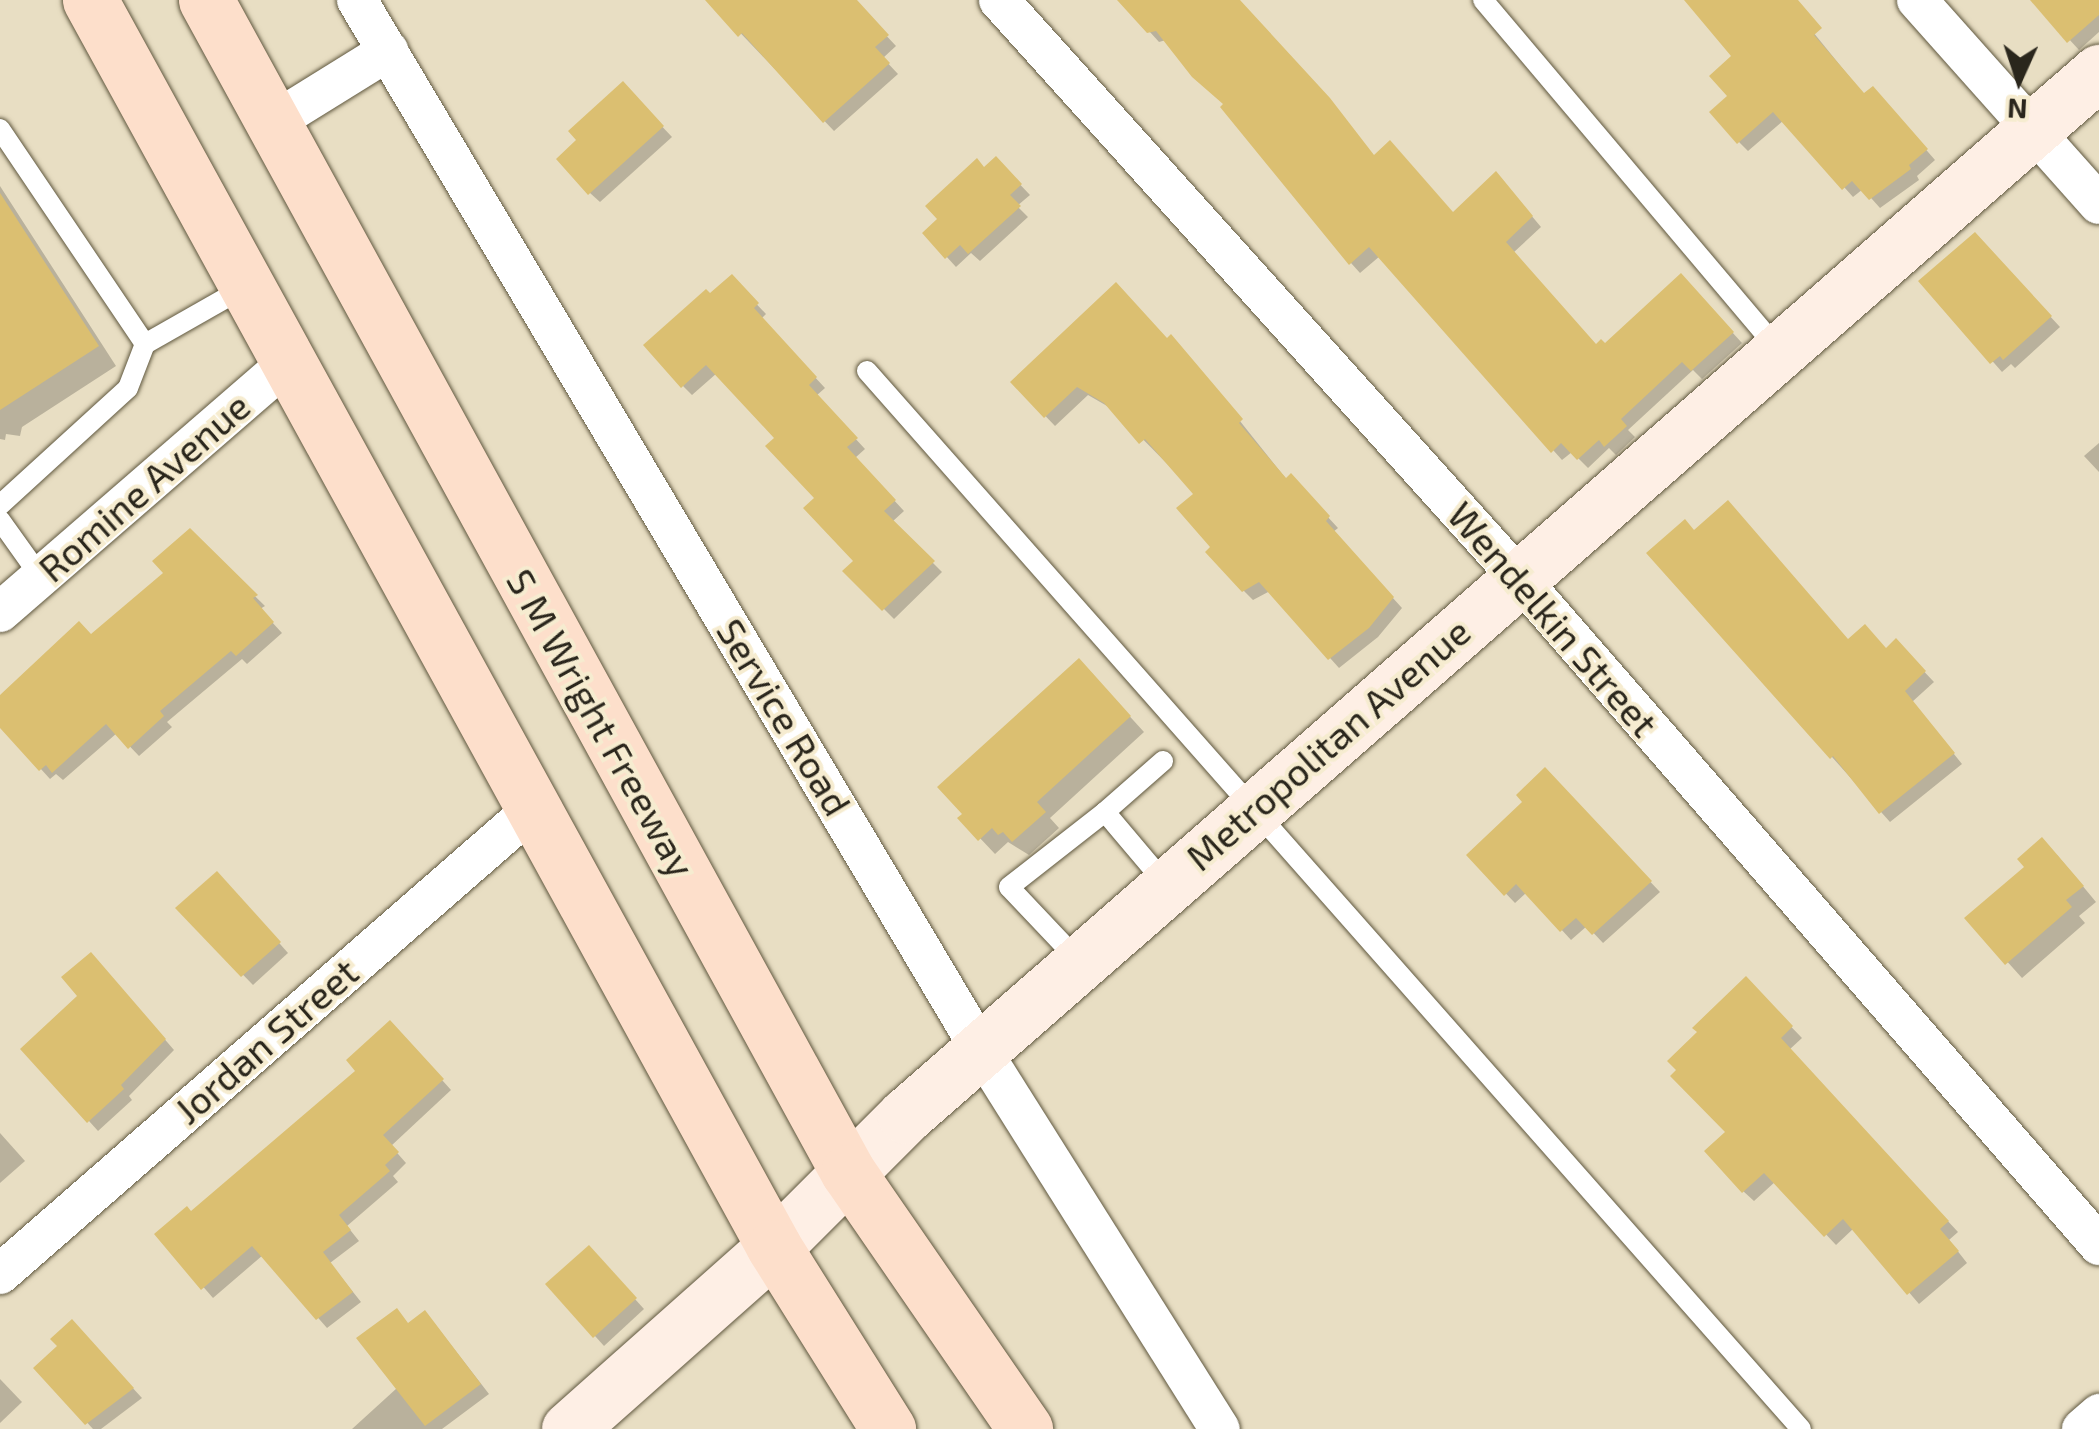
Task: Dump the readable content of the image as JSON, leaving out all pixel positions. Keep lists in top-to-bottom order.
{
  "streets": {
    "main road": ["S M Wright Freeway"],
    "street": [
      "Romine Avenue",
      "Wendelkin Street",
      "Service Road",
      "Metropolitan Avenue",
      "Jordan Street"
    ]
  },
  "crossings": [
    ["Wendelkin Street", "Metropolitan Avenue"],
    ["Service Road", "Metropolitan Avenue"],
    ["S M Wright Freeway", "Metropolitan Avenue"]
  ],
  "north": "bottom"
}
